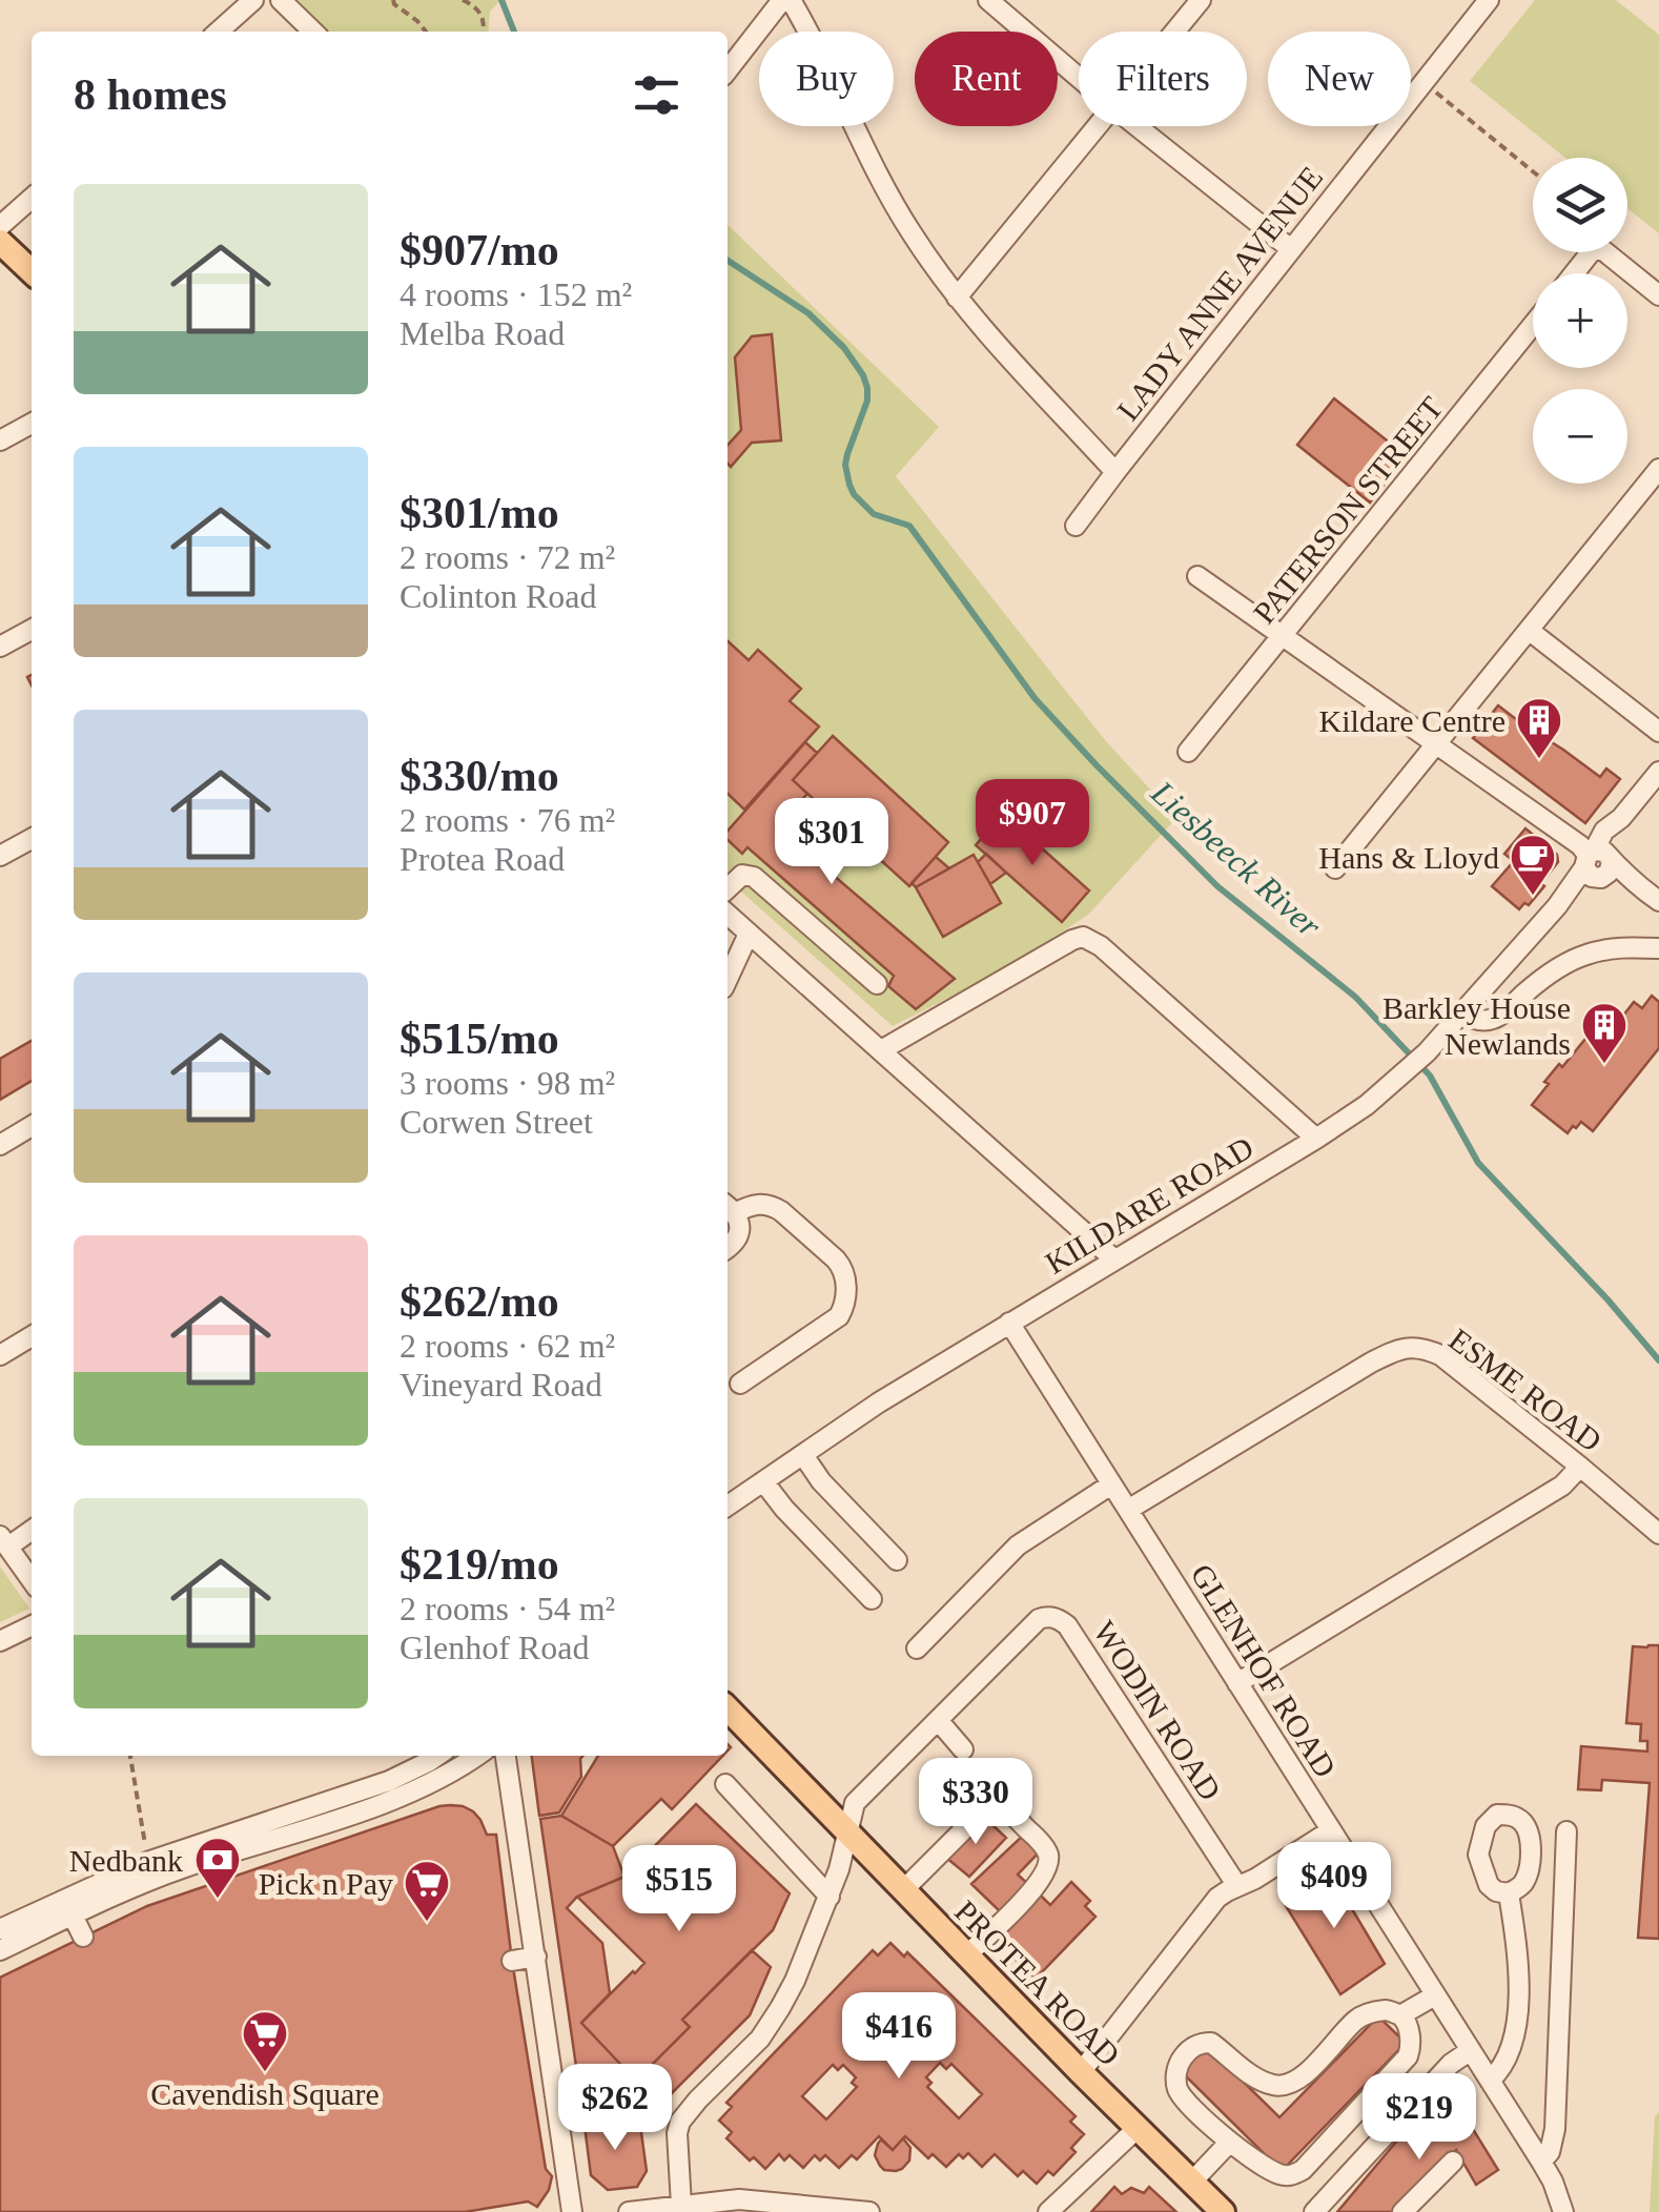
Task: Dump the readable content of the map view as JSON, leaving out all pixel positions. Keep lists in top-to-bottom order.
{
  "streets": {
    "main road": ["PROTEA ROAD"],
    "street": [
      "LADY ANNE AVENUE",
      "PATERSON STREET",
      "KILDARE ROAD",
      "ESME ROAD",
      "GLENHOF ROAD",
      "WODIN ROAD"
    ]
  },
  "crossings": [
    ["KILDARE ROAD", "GLENHOF ROAD"],
    ["ESME ROAD", "GLENHOF ROAD"],
    ["WODIN ROAD", "PROTEA ROAD"]
  ],
  "water": ["Liesbeeck River"],
  "places": {
    "building": ["Kildare Centre", "Barkley House Newlands"],
    "cafe": ["Hans & Lloyd"],
    "bank": ["Nedbank"],
    "supermarket": ["Pick n Pay", "Cavendish Square"]
  },
  "page": {
    "chip": [
      "Buy",
      "Rent",
      "Filters",
      "New"
    ],
    "heading": "8 homes",
    "map_buttons": ["+", "−"],
    "list": [
      {
        "name": "$907/mo",
        "note": "4 rooms · 152 m² · Melba Road"
      },
      {
        "name": "$301/mo",
        "note": "2 rooms · 72 m² · Colinton Road"
      },
      {
        "name": "$330/mo",
        "note": "2 rooms · 76 m² · Protea Road"
      },
      {
        "name": "$515/mo",
        "note": "3 rooms · 98 m² · Corwen Street"
      },
      {
        "name": "$262/mo",
        "note": "2 rooms · 62 m² · Vineyard Road"
      },
      {
        "name": "$219/mo",
        "note": "2 rooms · 54 m² · Glenhof Road"
      }
    ],
    "price": [
      "$907",
      "$301",
      "$330",
      "$409",
      "$515",
      "$416",
      "$262",
      "$219"
    ]
  }
}
